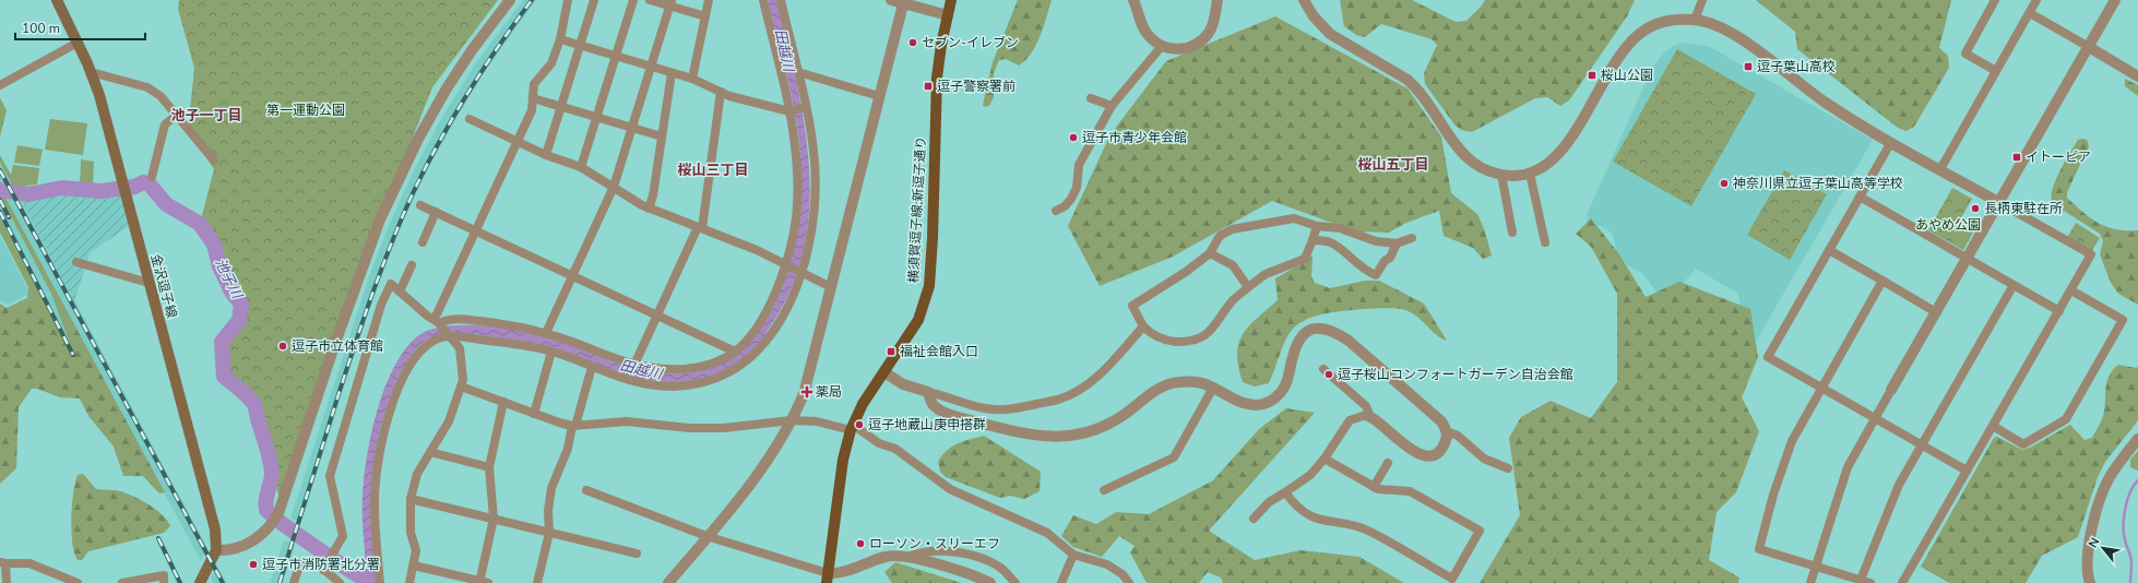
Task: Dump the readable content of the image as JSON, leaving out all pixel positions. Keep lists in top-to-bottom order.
{
  "streets": {
    "main road": ["横須賀逗子線;新逗子通り", "金沢逗子線"]
  },
  "districts": ["池子一丁目", "桜山五丁目", "桜山三丁目"],
  "water": ["田越川", "池子川"],
  "parks": ["第一運動公園", "あやめ公園"],
  "places": {
    "other": [
      "セブン-イレブン",
      "逗子市青少年会館",
      "神奈川県立逗子葉山高等学校",
      "長柄東駐在所",
      "逗子市立体育館",
      "逗子桜山コンフォートガーデン自治会館",
      "逗子地蔵山庚申搭群",
      "ローソン・スリーエフ",
      "逗子市消防署北分署"
    ],
    "transit": [
      "逗子葉山高校",
      "桜山公園",
      "逗子警察署前",
      "イトーピア",
      "福祉会館入口"
    ],
    "health": ["薬局"]
  },
  "scale_bar": "100 m",
  "north": "top left"
}
